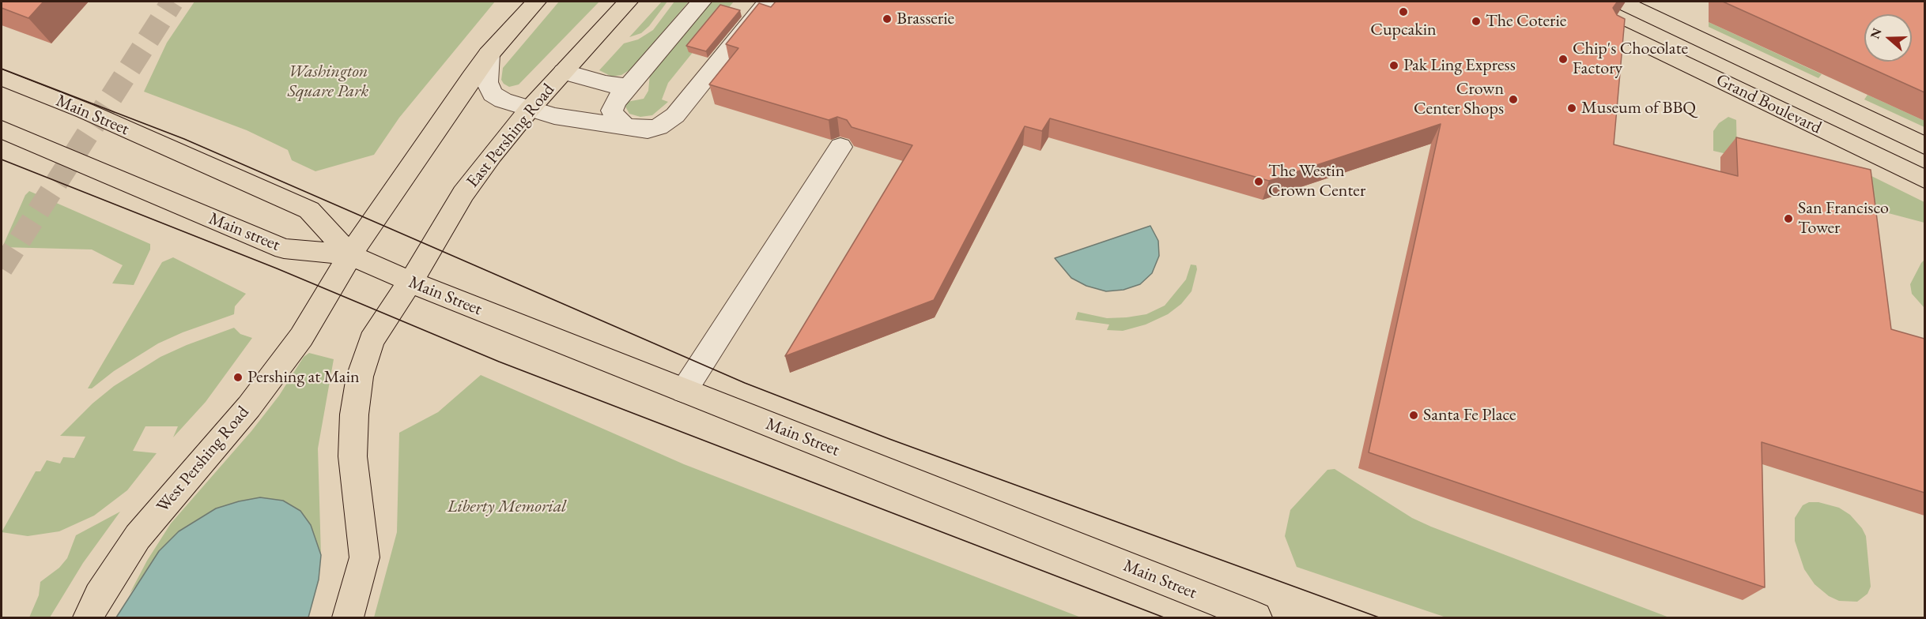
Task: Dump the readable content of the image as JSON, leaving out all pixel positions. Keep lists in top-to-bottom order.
{
  "streets": {
    "main road": [
      "Grand Boulevard",
      "Main Street",
      "East Pershing Road",
      "Main street",
      "West Pershing Road"
    ]
  },
  "crossings": [
    ["Main Street", "East Pershing Road"],
    ["Main Street", "Main street"],
    ["Main Street", "West Pershing Road"],
    ["Main street", "West Pershing Road"]
  ],
  "parks": ["Washington Square Park", "Liberty Memorial"],
  "places": [
    "Cupcakin",
    "Brasserie",
    "The Coterie",
    "Chip's Chocolate Factory",
    "Pak Ling Express",
    "Crown Center Shops",
    "Museum of BBQ",
    "The Westin Crown Center",
    "San Francisco Tower",
    "Pershing at Main",
    "Santa Fe Place"
  ],
  "north": "left"
}
